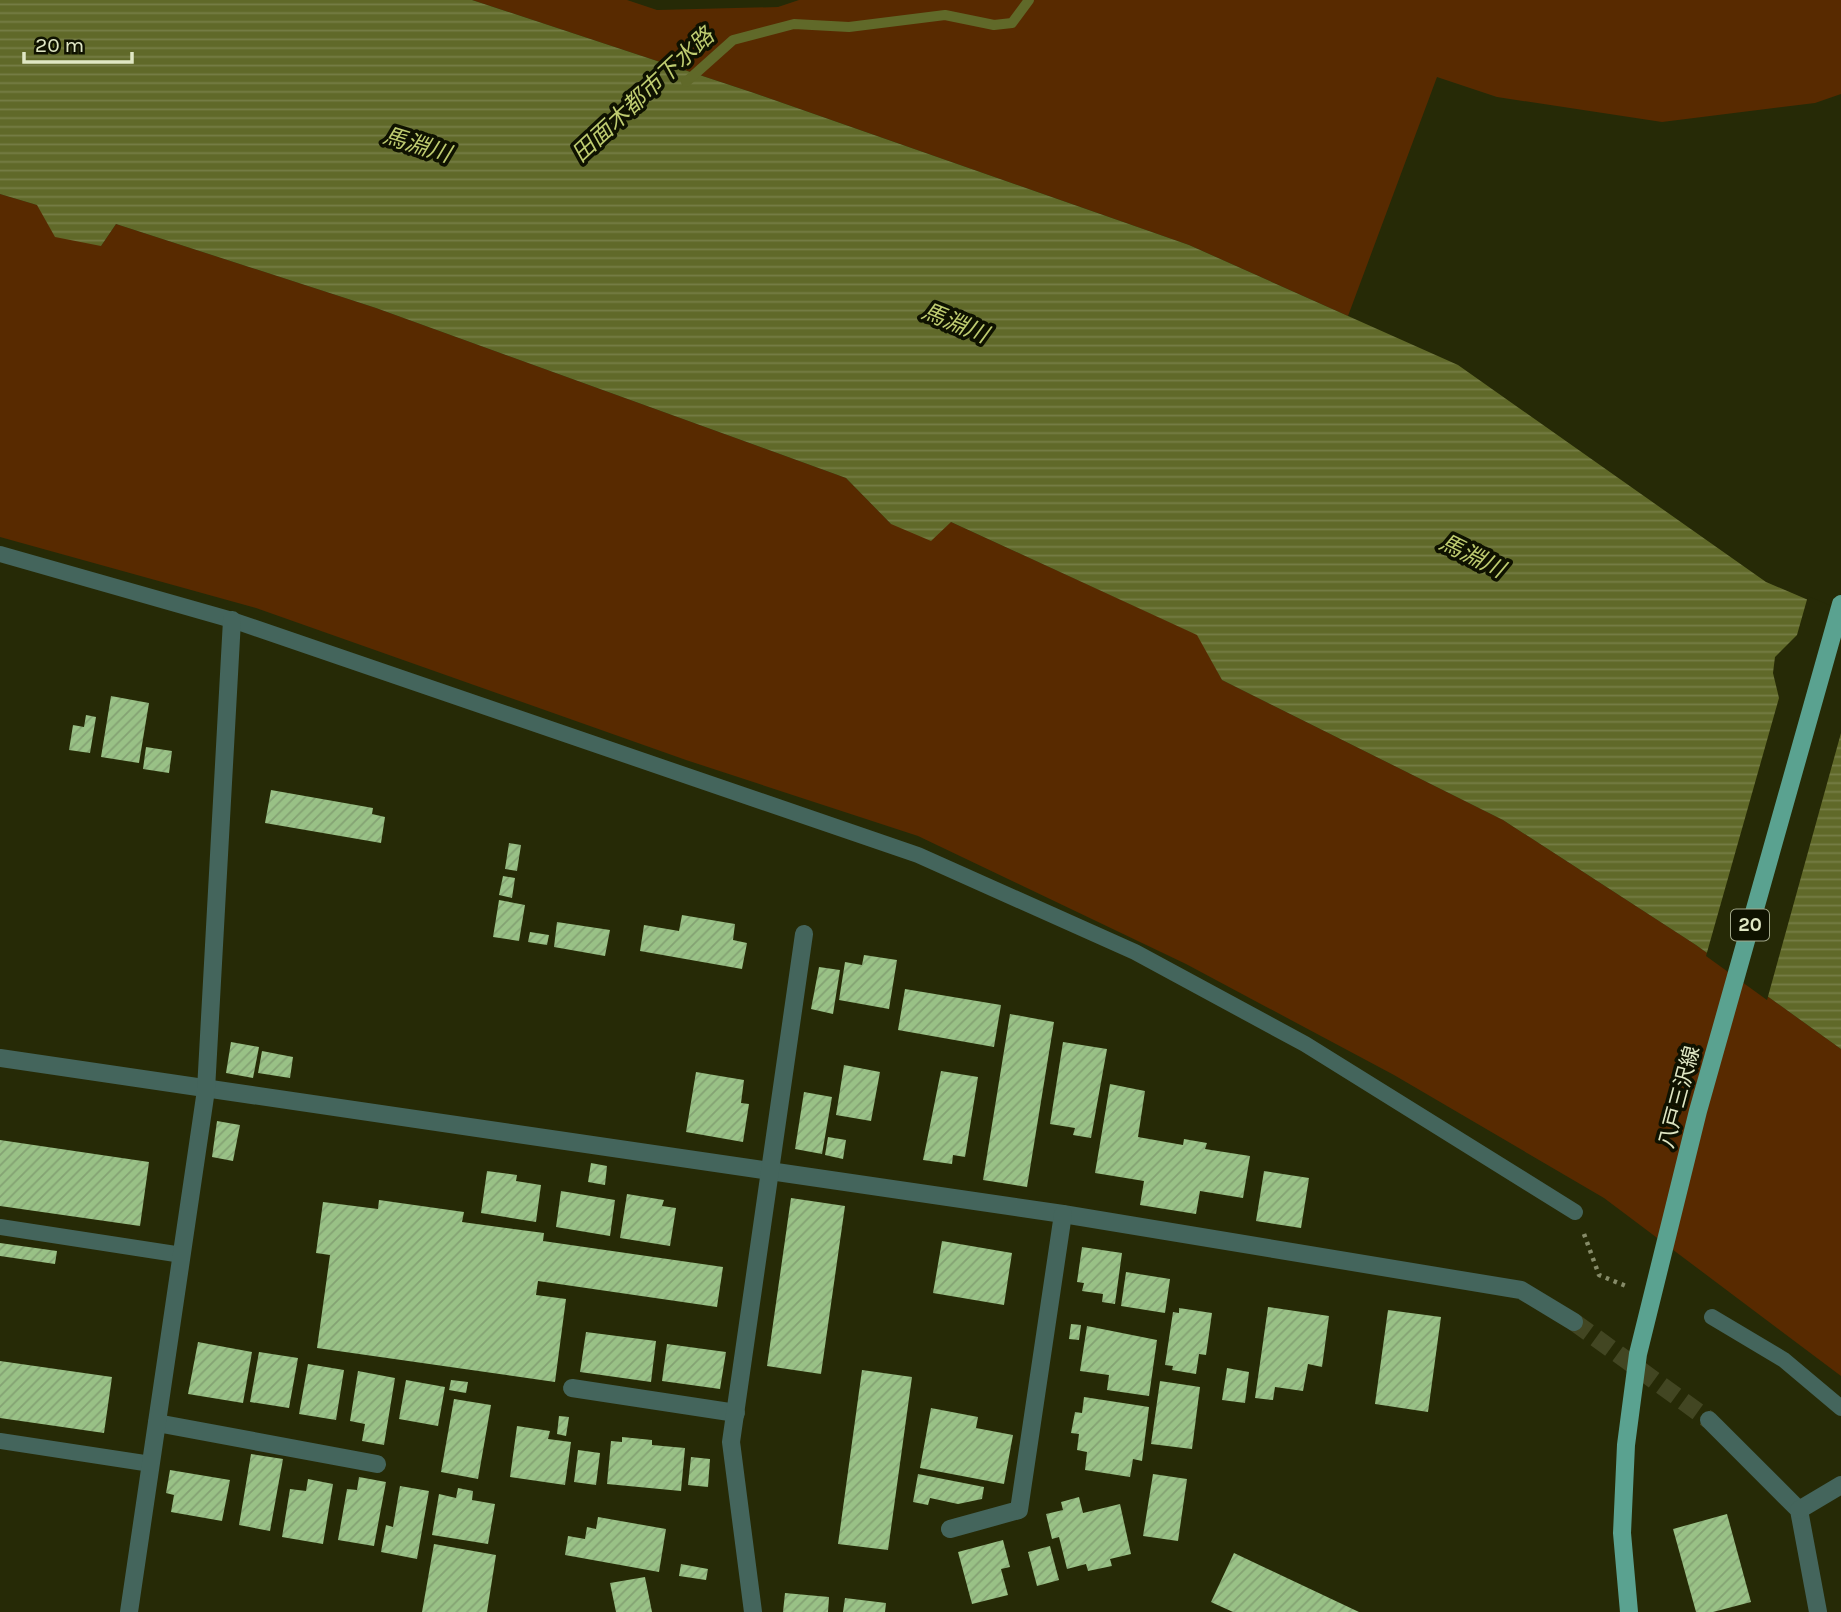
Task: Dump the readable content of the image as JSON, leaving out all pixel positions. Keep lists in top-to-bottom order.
{
  "streets": {
    "main road": ["20", "八戸三沢線"]
  },
  "water": ["田面木都市下水路", "馬淵川"],
  "scale_bar": "20 m"
}
